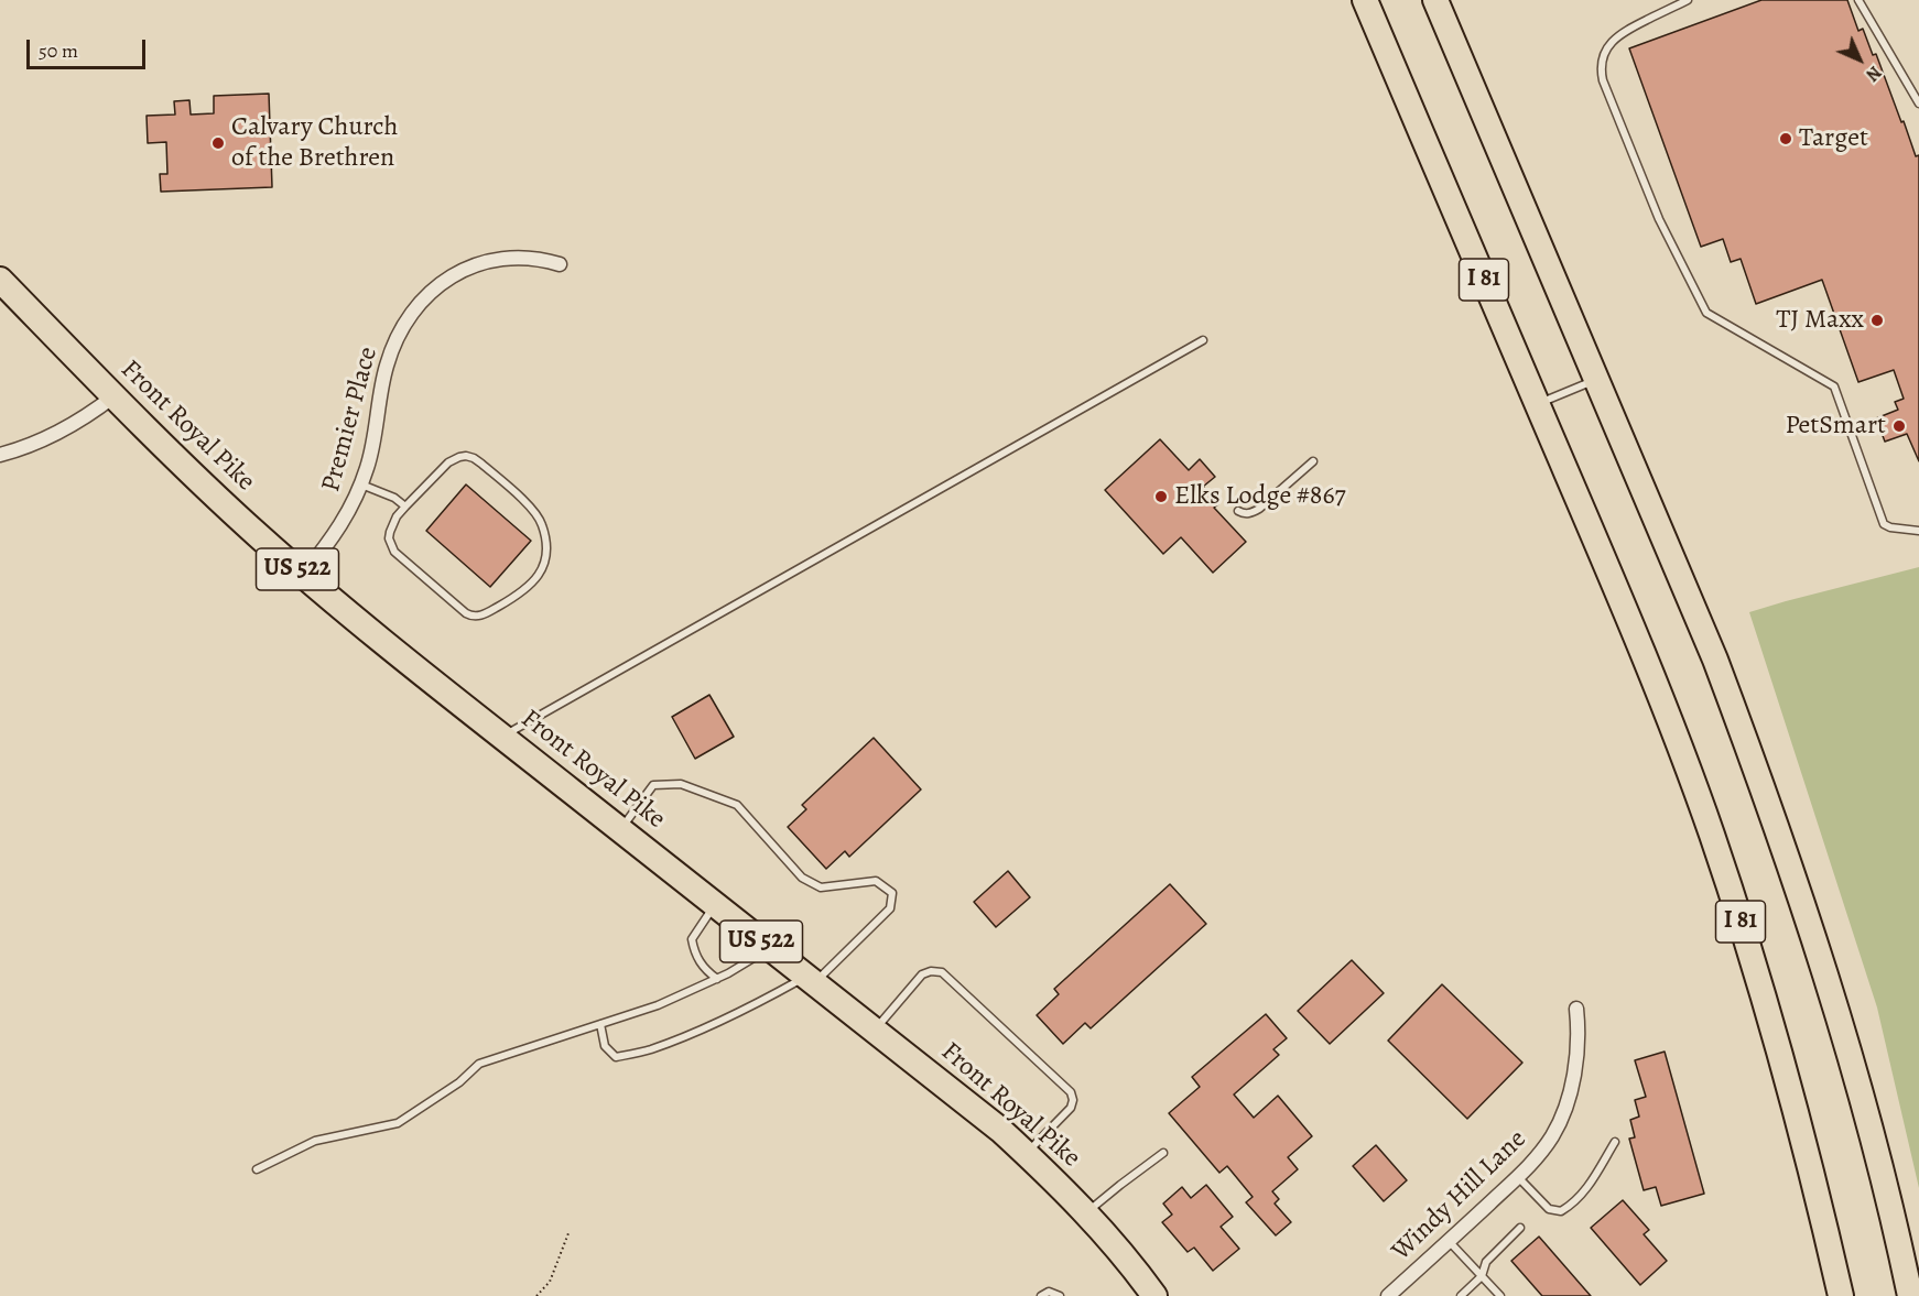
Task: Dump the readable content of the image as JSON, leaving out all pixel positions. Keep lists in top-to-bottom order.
{
  "streets": {
    "highway": ["I 81", "Front Royal Pike", "US 522"],
    "street": ["Premier Place", "Windy Hill Lane"]
  },
  "crossings": [
    ["Premier Place", "Front Royal Pike"]
  ],
  "places": [
    "Target",
    "Calvary Church of the Brethren",
    "TJ Maxx",
    "PetSmart",
    "Elks Lodge #867"
  ],
  "scale_bar": "50 m",
  "north": "bottom right"
}
